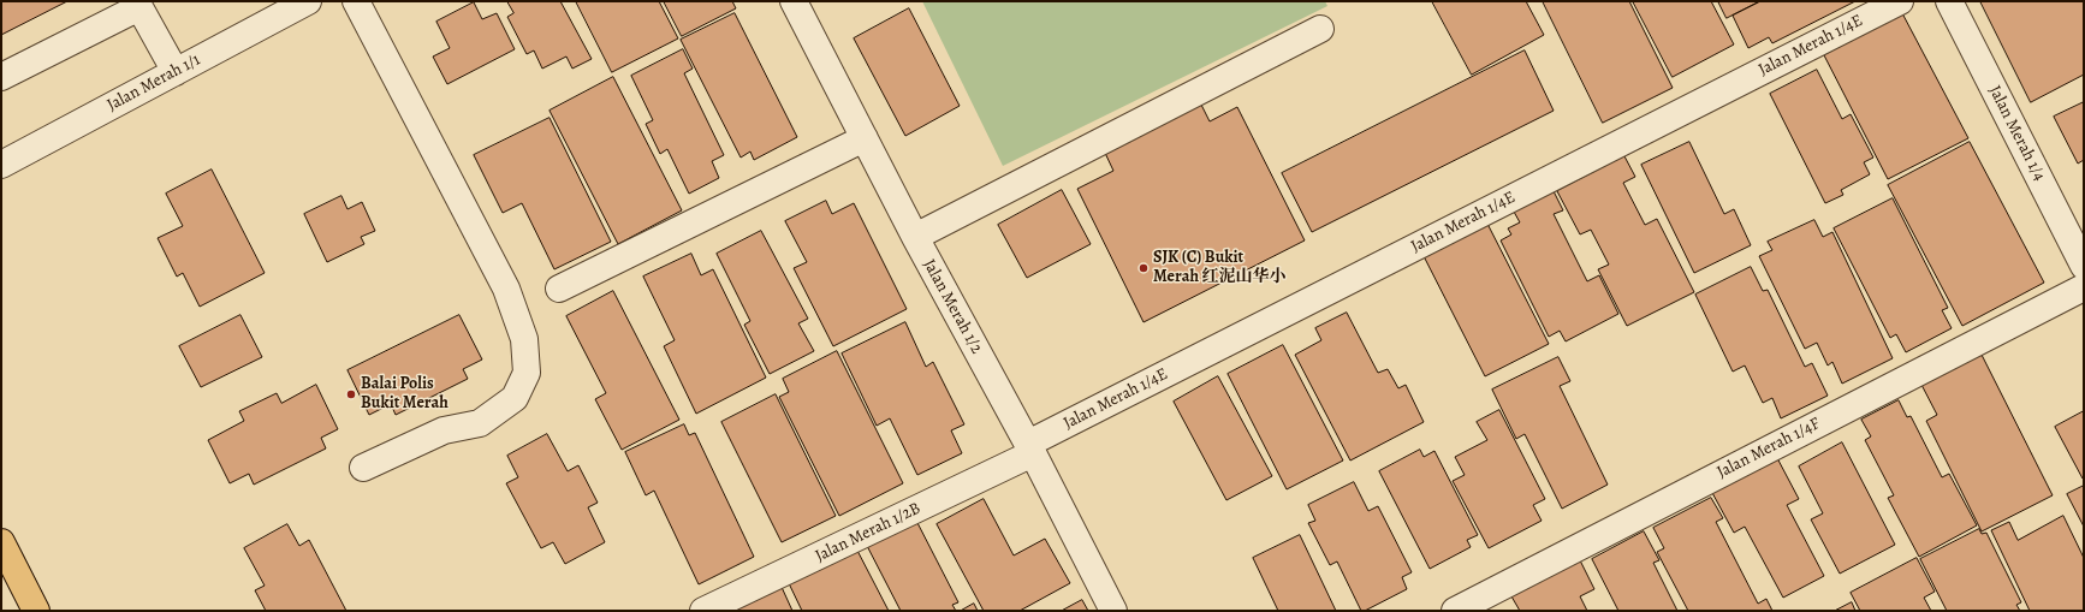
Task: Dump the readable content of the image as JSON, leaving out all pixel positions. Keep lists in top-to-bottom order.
{
  "streets": {
    "street": [
      "Jalan Merah 1/4E",
      "Jalan Merah 1/1",
      "Jalan Merah 1/4",
      "Jalan Merah 1/2",
      "Jalan Merah 1/4F",
      "Jalan Merah 1/2B"
    ]
  },
  "crossings": [
    ["Jalan Merah 1/4E", "Jalan Merah 1/2"],
    ["Jalan Merah 1/4E", "Jalan Merah 1/2B"],
    ["Jalan Merah 1/2", "Jalan Merah 1/2B"]
  ],
  "places": ["SJK (C) Bukit Merah 红泥山华小", "Balai Polis Bukit Merah"]
}
